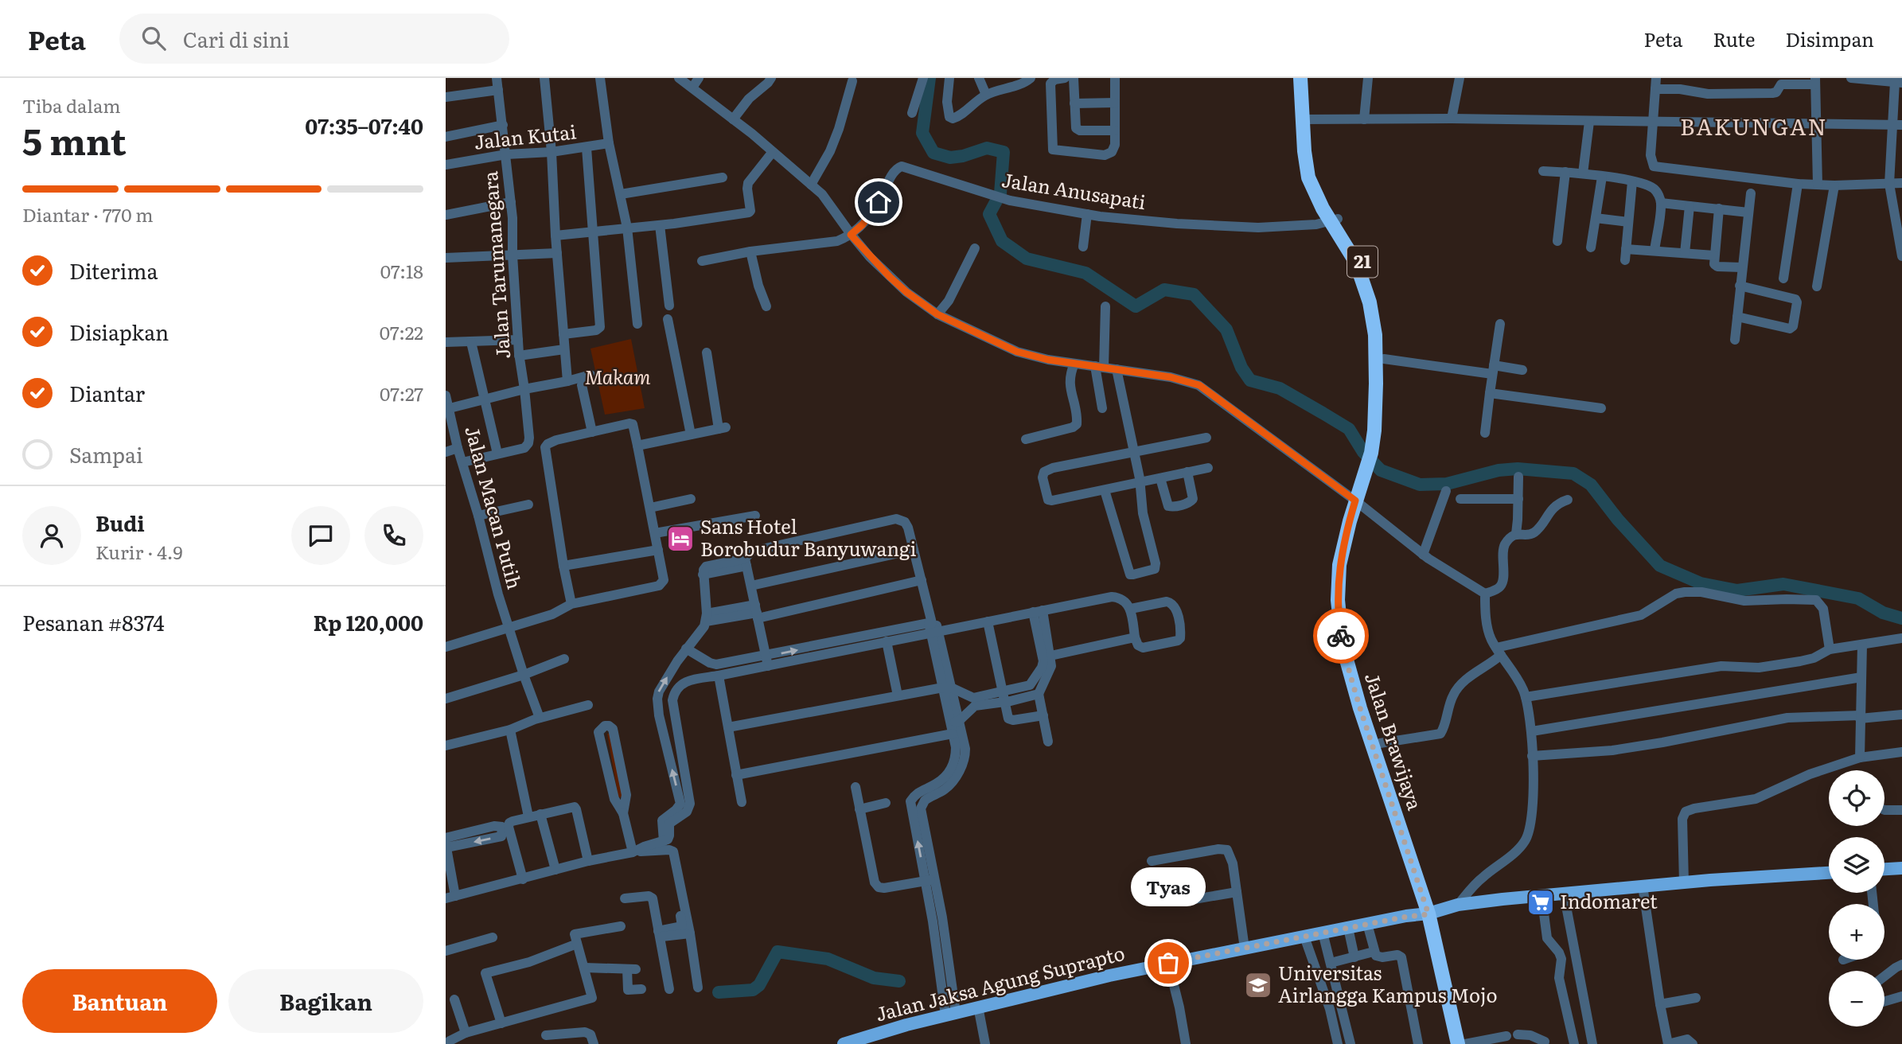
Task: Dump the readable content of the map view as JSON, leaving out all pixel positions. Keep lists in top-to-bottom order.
{
  "streets": {
    "highway": ["21", "Jalan Brawijaya"],
    "main road": ["Jalan Jaksa Agung Suprapto"],
    "street": [
      "Jalan Kutai",
      "Jalan Anusapati",
      "Jalan Tarumanegara",
      "Jalan Macan Putih"
    ]
  },
  "crossings": [
    ["Jalan Kutai", "Jalan Tarumanegara"],
    ["Jalan Anusapati", "Jalan Brawijaya"],
    ["21", "Jalan Brawijaya"],
    ["21", "Jalan Jaksa Agung Suprapto"],
    ["Jalan Brawijaya", "Jalan Jaksa Agung Suprapto"]
  ],
  "districts": ["BAKUNGAN"],
  "parks": ["Makam"],
  "places": {
    "hotel": ["Sans Hotel Borobudur Banyuwangi"],
    "supermarket": ["Indomaret"],
    "other": ["Tyas"],
    "school or university": ["Universitas Airlangga Kampus Mojo"]
  },
  "page": {
    "header": "Peta",
    "search": "Cari di sini",
    "nav": ["Peta", "Rute", "Disimpan"],
    "heading": ["5 mnt", "Tiba dalam", "07:35–07:40"],
    "panel": [
      "Budi",
      "Kurir · 4.9",
      "Pesanan #8374",
      "Rp 120,000"
    ],
    "bar": "Diantar · 770 m",
    "list": [
      ["Diterima", "07:18"],
      ["Disiapkan", "07:22"],
      ["Diantar", "07:27"],
      "Sampai"
    ],
    "map_buttons": ["+", "−"],
    "bubble": "Tyas",
    "buttons": ["Bantuan", "Bagikan"]
  }
}
